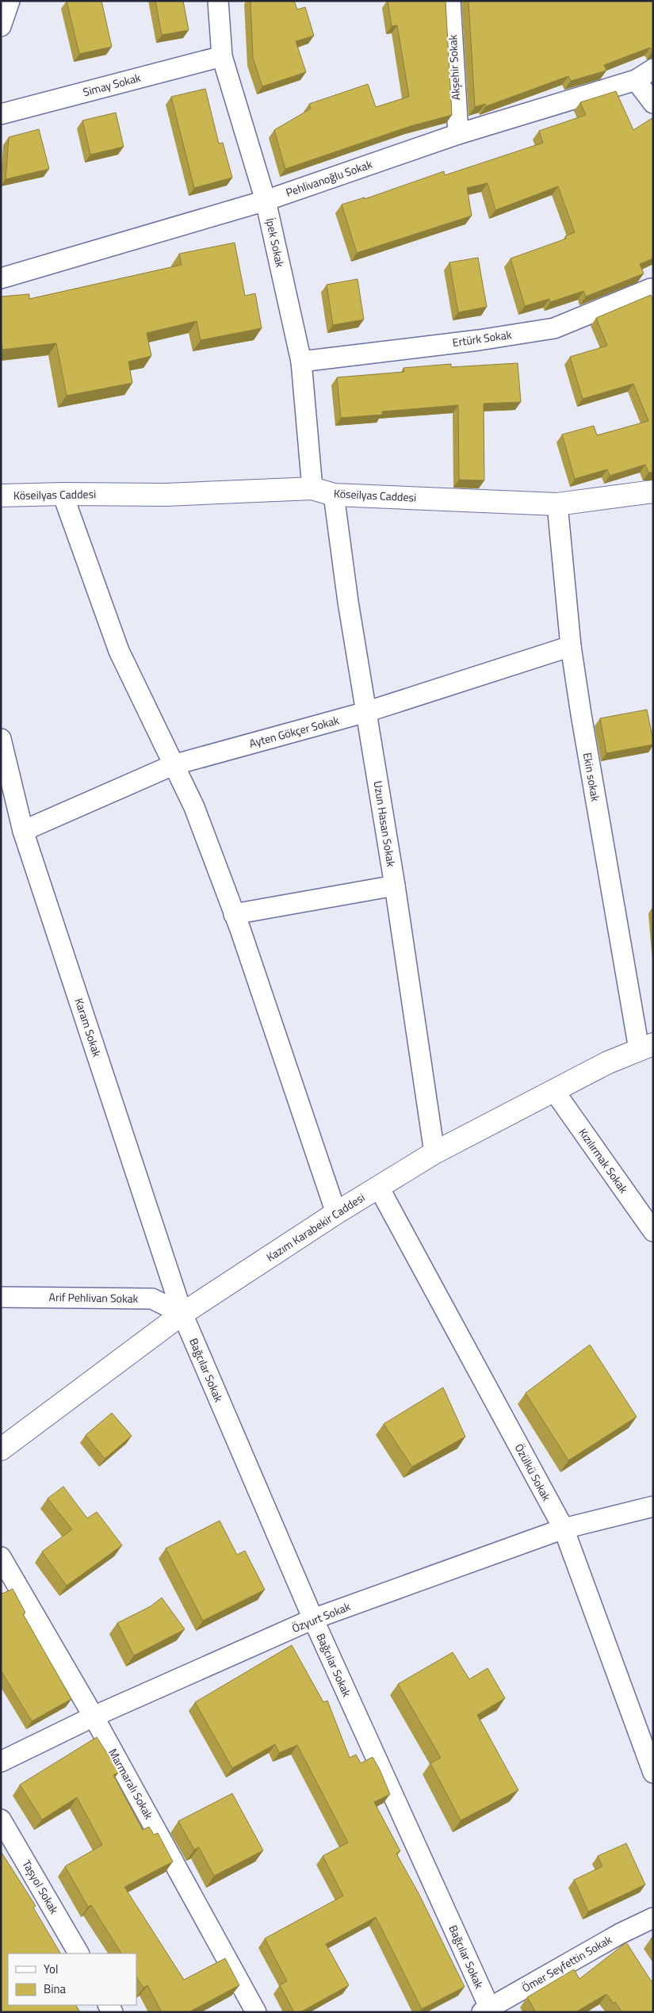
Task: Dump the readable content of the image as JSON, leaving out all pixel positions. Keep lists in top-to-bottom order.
{
  "streets": {
    "street": [
      "Akşehir Sokak",
      "Simay Sokak",
      "Pehlivanoğlu Sokak",
      "İpek Sokak",
      "Ertürk Sokak",
      "Köseilyas Caddesi",
      "Ayten Gökçer Sokak",
      "Ekin sokak",
      "Uzun Hasan Sokak",
      "Karam Sokak",
      "Kızılırmak Sokak",
      "Kazım Karabekir Caddesi",
      "Arif Pehlivan Sokak",
      "Bağcılar Sokak",
      "Özülkü Sokak",
      "Özyurt Sokak",
      "Marmaralı Sokak",
      "Taşyol Sokak",
      "Ömer Seyfettin Sokak"
    ]
  },
  "crossings": [
    ["Akşehir Sokak", "Pehlivanoğlu Sokak"],
    ["Simay Sokak", "İpek Sokak"],
    ["Pehlivanoğlu Sokak", "İpek Sokak"],
    ["İpek Sokak", "Ertürk Sokak"],
    ["İpek Sokak", "Köseilyas Caddesi"],
    ["Köseilyas Caddesi", "Ekin sokak"],
    ["Köseilyas Caddesi", "Uzun Hasan Sokak"],
    ["Ayten Gökçer Sokak", "Ekin sokak"],
    ["Ayten Gökçer Sokak", "Uzun Hasan Sokak"],
    ["Ayten Gökçer Sokak", "Karam Sokak"],
    ["Ekin sokak", "Kazım Karabekir Caddesi"],
    ["Uzun Hasan Sokak", "Kazım Karabekir Caddesi"],
    ["Karam Sokak", "Kazım Karabekir Caddesi"],
    ["Karam Sokak", "Arif Pehlivan Sokak"],
    ["Karam Sokak", "Bağcılar Sokak"],
    ["Kızılırmak Sokak", "Kazım Karabekir Caddesi"],
    ["Kazım Karabekir Caddesi", "Arif Pehlivan Sokak"],
    ["Kazım Karabekir Caddesi", "Bağcılar Sokak"],
    ["Kazım Karabekir Caddesi", "Özülkü Sokak"],
    ["Arif Pehlivan Sokak", "Bağcılar Sokak"],
    ["Bağcılar Sokak", "Özyurt Sokak"],
    ["Bağcılar Sokak", "Ömer Seyfettin Sokak"],
    ["Özülkü Sokak", "Özyurt Sokak"],
    ["Özyurt Sokak", "Marmaralı Sokak"]
  ],
  "legend": ["Yol", "Bina"]
}
